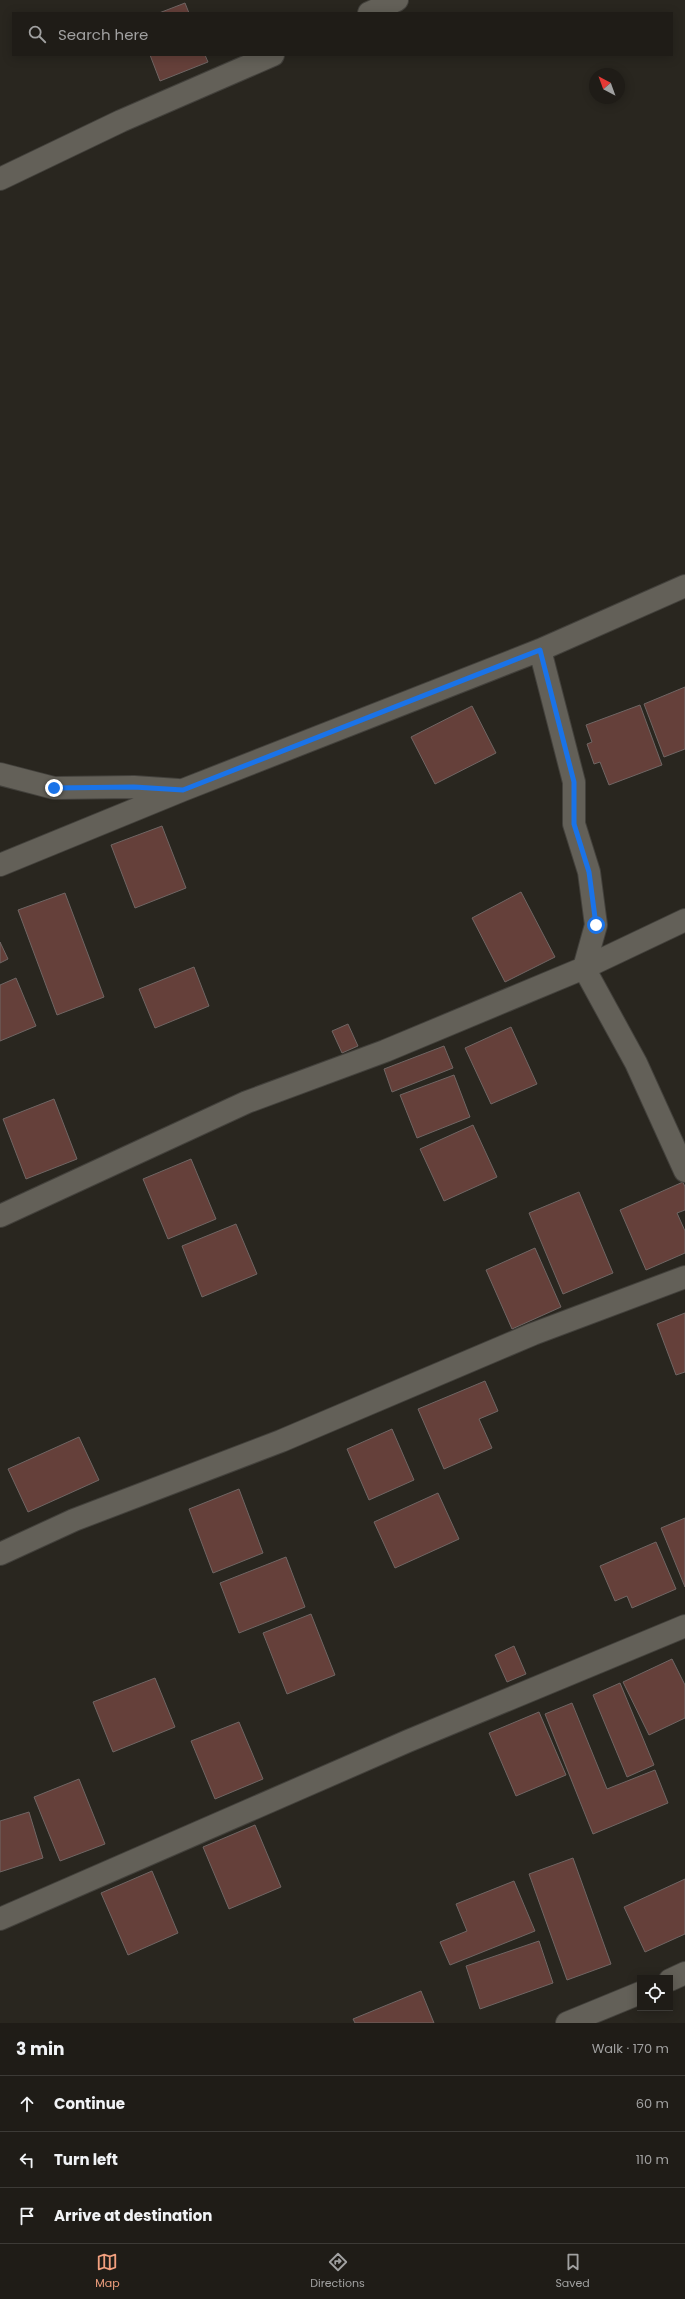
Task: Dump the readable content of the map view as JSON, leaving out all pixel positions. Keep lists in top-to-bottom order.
{
  "north": "top left",
  "page": {
    "search": "Search here",
    "heading": ["3 min", "Walk · 170 m"],
    "list": [
      ["Continue", "60 m"],
      ["Turn left", "110 m"],
      "Arrive at destination"
    ],
    "nav": ["Map", "Directions", "Saved"]
  }
}
